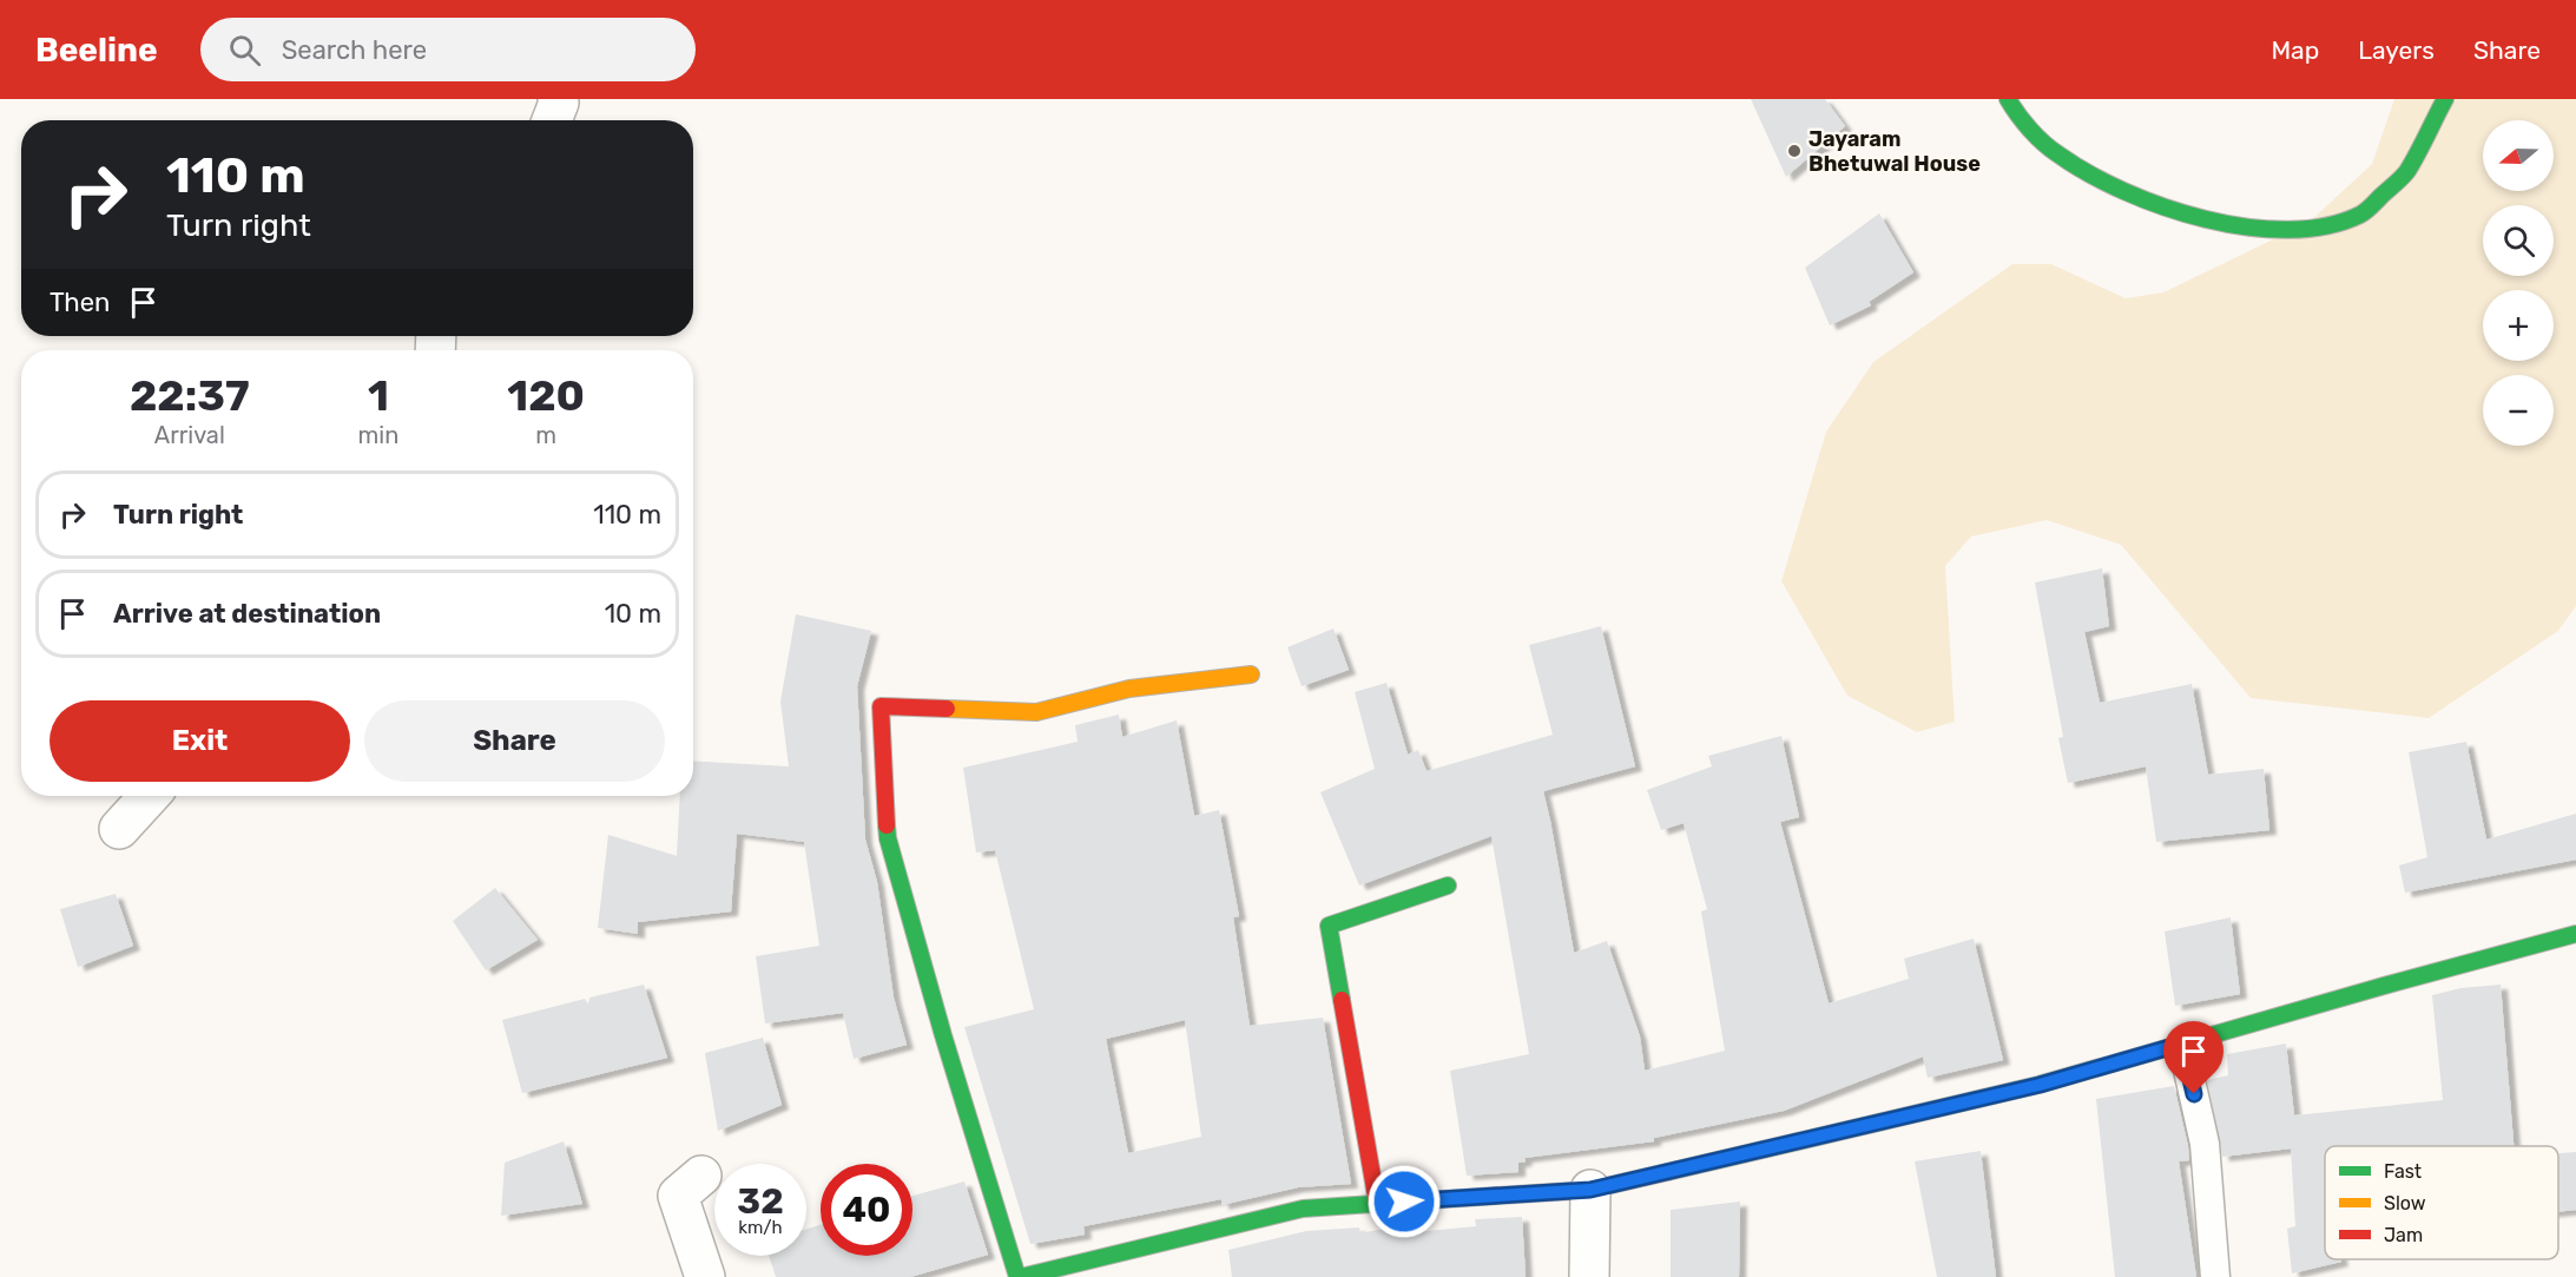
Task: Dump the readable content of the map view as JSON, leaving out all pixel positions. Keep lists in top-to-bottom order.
{
  "places": ["Jayaram Bhetuwal House"],
  "legend": ["Fast", "Slow", "Jam"],
  "north": "left",
  "page": {
    "header": "Beeline",
    "search": "Search here",
    "nav": ["Map", "Layers", "Share"],
    "map_buttons": ["+", "−"],
    "turn": ["110 m", "Turn right"],
    "then": "Then",
    "eta": [
      "22:37",
      "Arrival",
      "1",
      "min",
      "120",
      "m"
    ],
    "list": [
      {
        "name": "Turn right",
        "value": "110 m"
      },
      {
        "name": "Arrive at destination",
        "value": "10 m"
      }
    ],
    "buttons": ["Exit", "Share"],
    "speed": "32 km/h",
    "limit": "40"
  }
}
